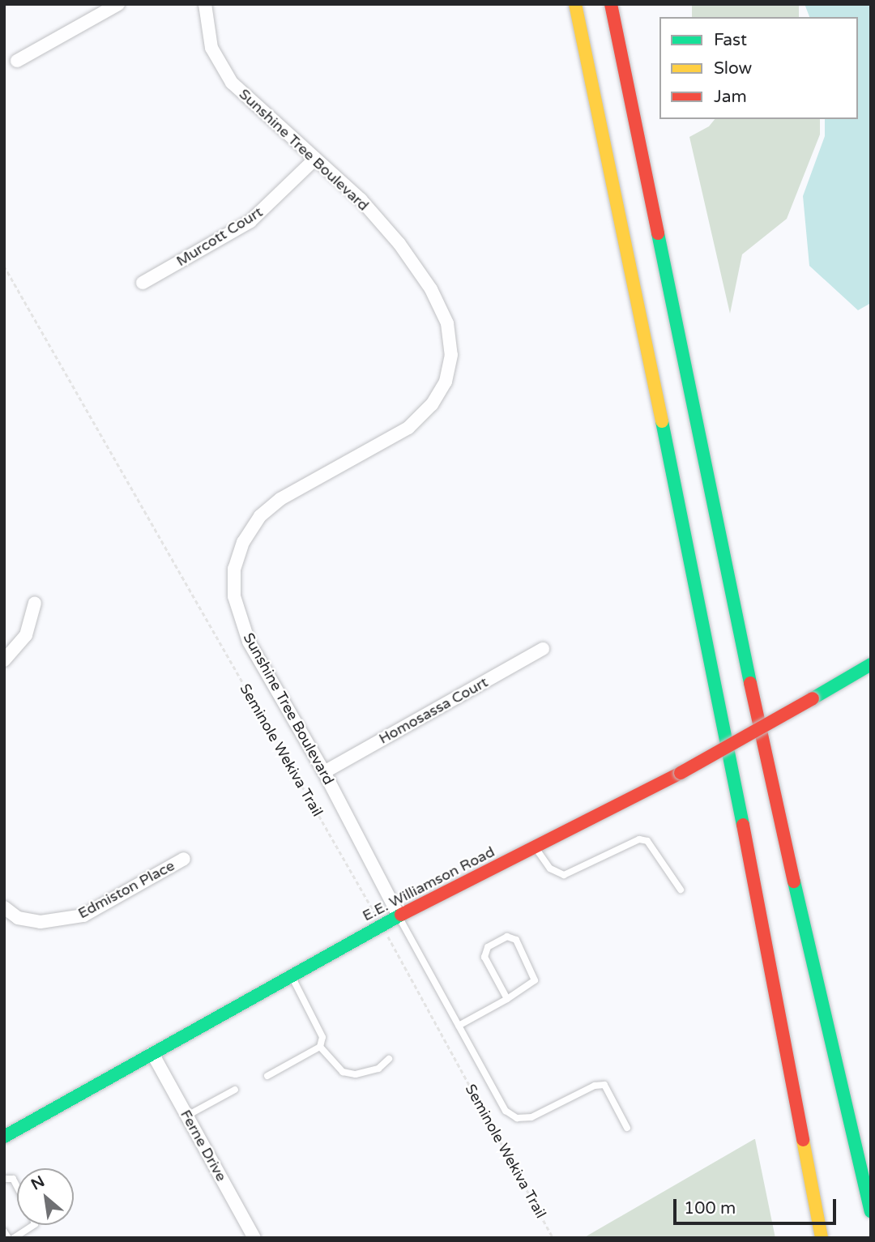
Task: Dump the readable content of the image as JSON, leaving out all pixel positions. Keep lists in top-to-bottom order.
{
  "streets": {
    "main road": ["E.E. Williamson Road"],
    "street": [
      "Sunshine Tree Boulevard",
      "Murcott Court",
      "Homosassa Court",
      "Edmiston Place",
      "Ferne Drive"
    ],
    "path": ["Seminole Wekiva Trail"]
  },
  "crossings": [
    ["Sunshine Tree Boulevard", "Murcott Court"],
    ["Sunshine Tree Boulevard", "Homosassa Court"],
    ["Sunshine Tree Boulevard", "E.E. Williamson Road"],
    ["Seminole Wekiva Trail", "E.E. Williamson Road"],
    ["E.E. Williamson Road", "Ferne Drive"]
  ],
  "legend": ["Fast", "Slow", "Jam"],
  "scale_bar": "100 m",
  "north": "top left"
}
